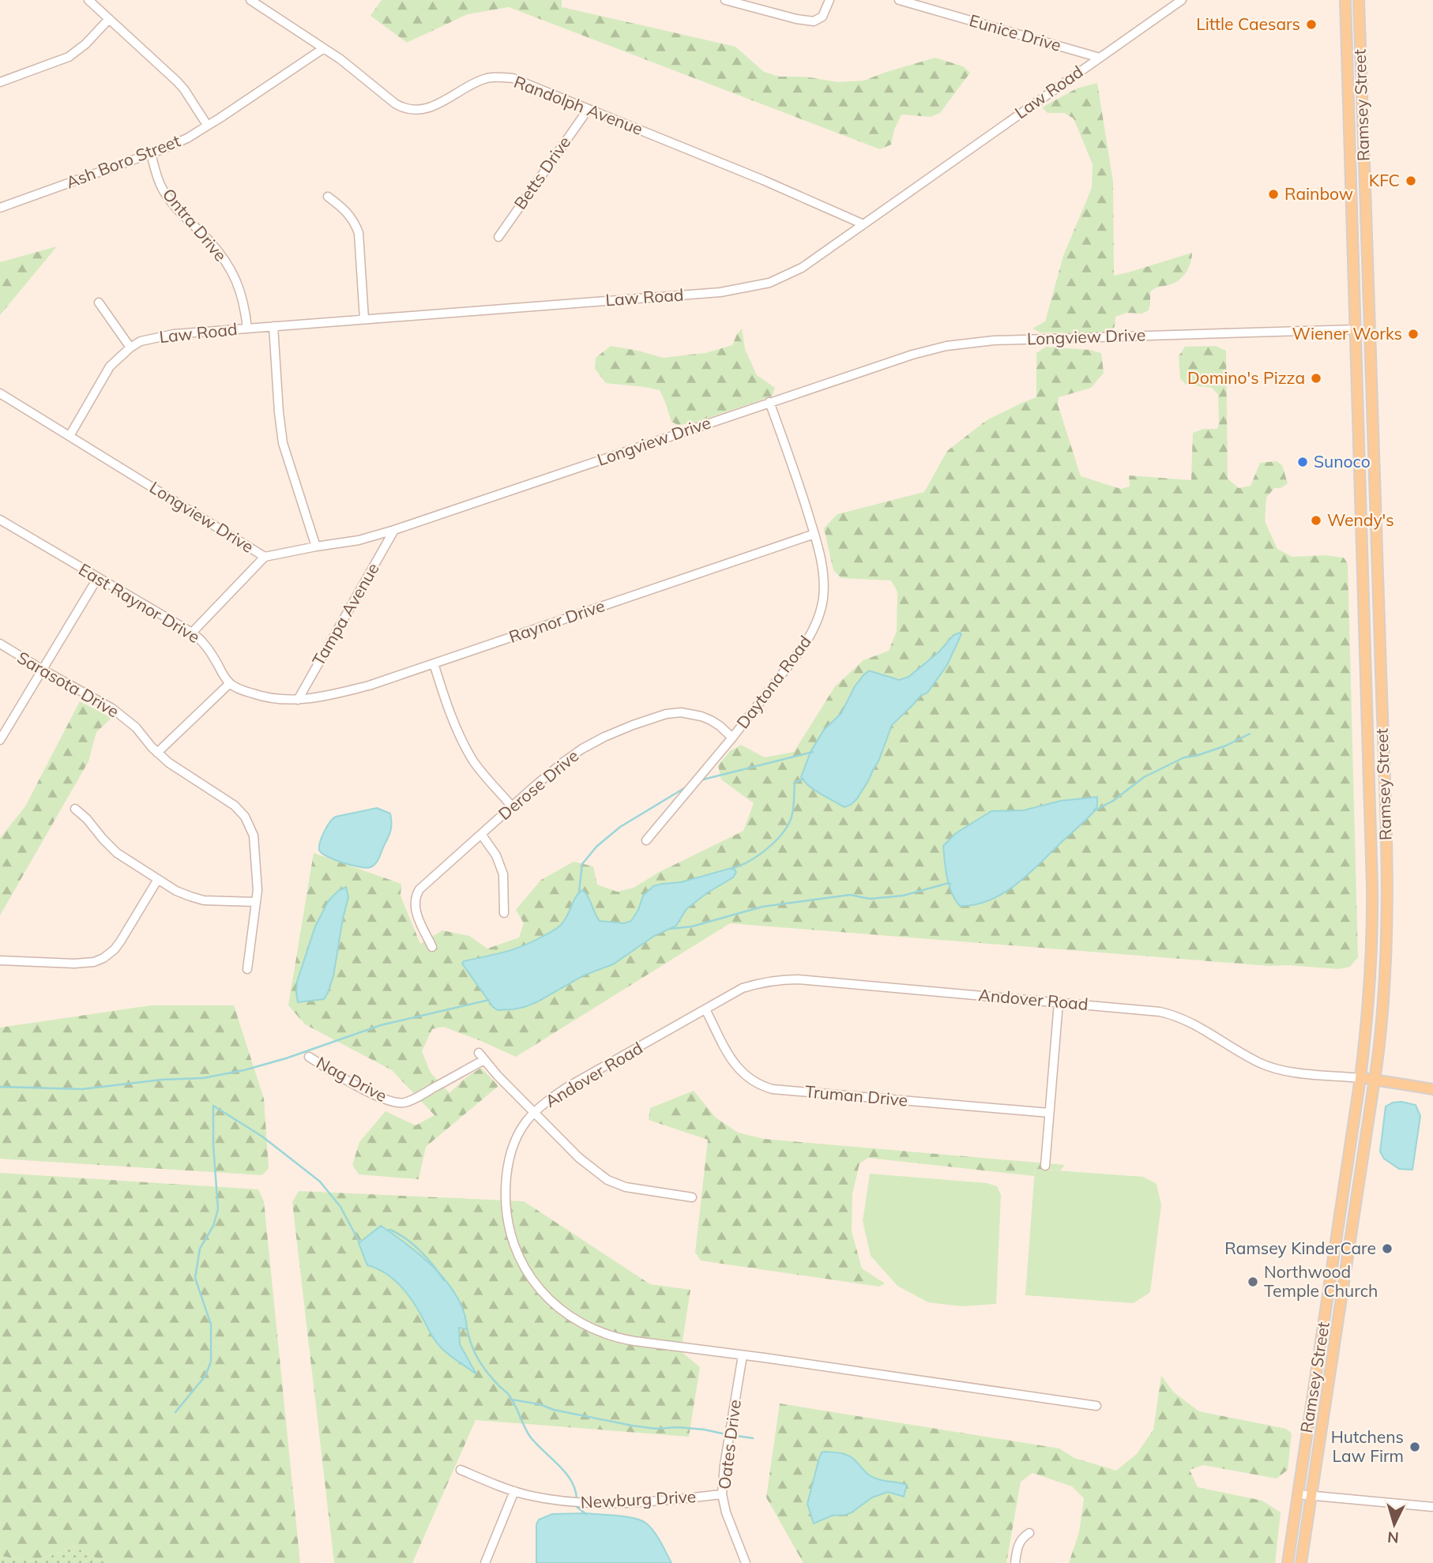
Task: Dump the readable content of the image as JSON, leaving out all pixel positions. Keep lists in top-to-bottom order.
{
  "streets": {
    "main road": ["Ramsey Street"],
    "street": [
      "Eunice Drive",
      "Law Road",
      "Randolph Avenue",
      "Ash Boro Street",
      "Betts Drive",
      "Ontra Drive",
      "Longview Drive",
      "East Raynor Drive",
      "Tampa Avenue",
      "Raynor Drive",
      "Daytona Road",
      "Sarasota Drive",
      "Derose Drive",
      "Andover Road",
      "Nag Drive",
      "Truman Drive",
      "Oates Drive",
      "Newburg Drive"
    ]
  },
  "crossings": [
    ["Eunice Drive", "Law Road"],
    ["Law Road", "Randolph Avenue"],
    ["Law Road", "Ontra Drive"],
    ["Law Road", "Longview Drive"],
    ["Ramsey Street", "Longview Drive"],
    ["Ramsey Street", "Andover Road"],
    ["Randolph Avenue", "Ash Boro Street"],
    ["Randolph Avenue", "Betts Drive"],
    ["Ash Boro Street", "Ontra Drive"],
    ["Longview Drive", "Tampa Avenue"],
    ["Longview Drive", "Daytona Road"],
    ["Tampa Avenue", "Raynor Drive"],
    ["Raynor Drive", "Daytona Road"],
    ["Daytona Road", "Derose Drive"],
    ["Andover Road", "Nag Drive"],
    ["Andover Road", "Truman Drive"],
    ["Andover Road", "Oates Drive"],
    ["Oates Drive", "Newburg Drive"]
  ],
  "places": [
    "Little Caesars",
    "KFC",
    "Rainbow",
    "Wiener Works",
    "Domino's Pizza",
    "Sunoco",
    "Wendy's",
    "Ramsey KinderCare",
    "Northwood Temple Church",
    "Hutchens Law Firm"
  ],
  "north": "bottom"
}
